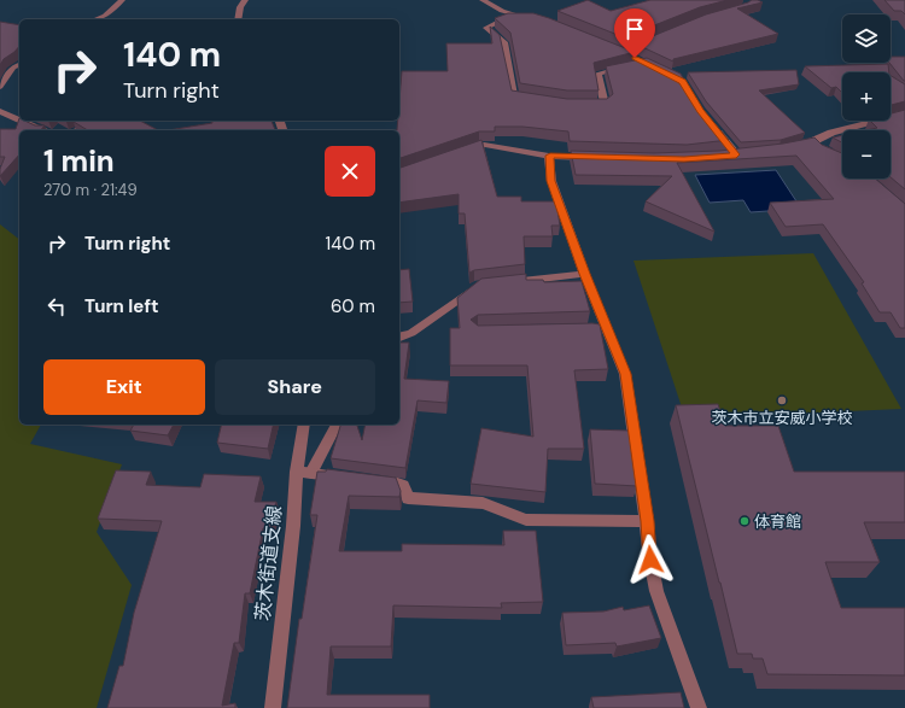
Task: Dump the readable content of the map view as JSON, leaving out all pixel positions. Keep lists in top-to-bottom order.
{
  "streets": {
    "street": ["茨木街道支線"]
  },
  "places": ["茨木市立安威小学校", "体育館"],
  "page": {
    "map_buttons": ["+", "−"],
    "turn": ["140 m", "Turn right"],
    "heading": ["1 min", "270 m · 21:49"],
    "list": [
      {
        "name": "Turn right",
        "value": "140 m"
      },
      {
        "name": "Turn left",
        "value": "60 m"
      }
    ],
    "buttons": ["Exit", "Share"]
  }
}
